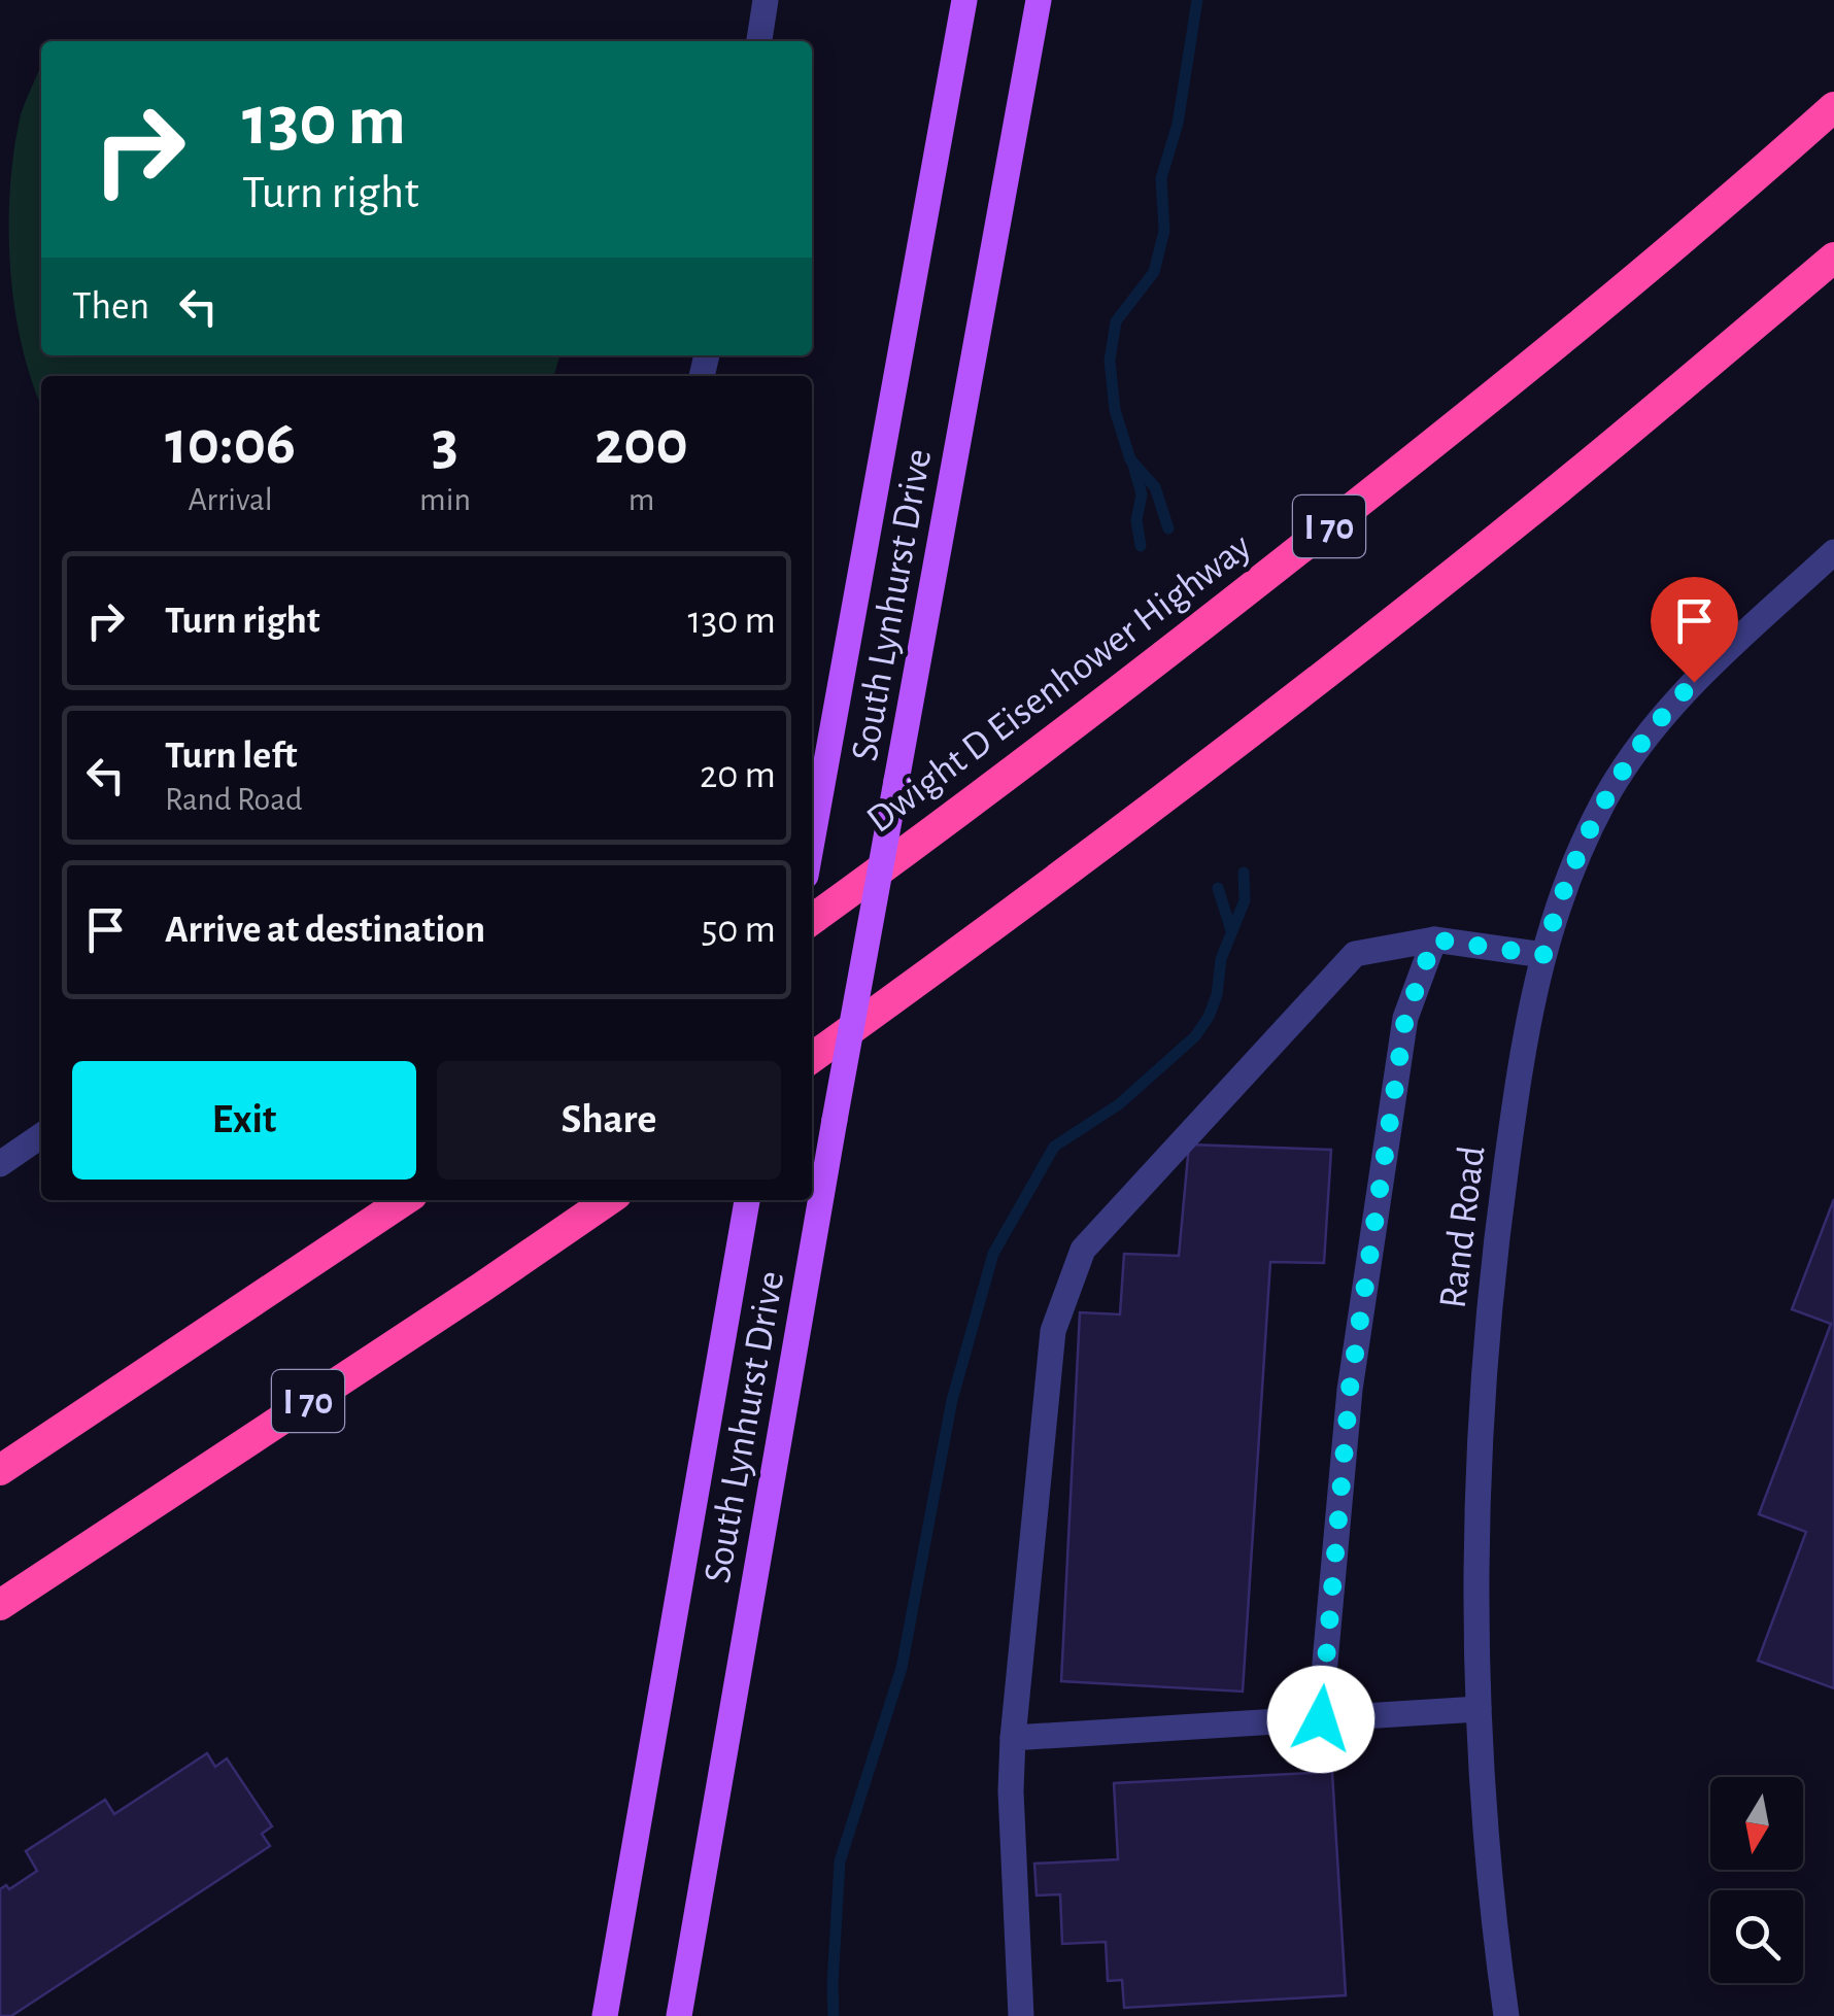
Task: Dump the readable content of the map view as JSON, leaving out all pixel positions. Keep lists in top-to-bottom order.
{
  "streets": {
    "highway": ["I 70", "Dwight D Eisenhower Highway"],
    "main road": ["South Lynhurst Drive"],
    "street": ["Rand Road"]
  },
  "north": "bottom",
  "page": {
    "turn": ["130 m", "Turn right"],
    "then": "Then",
    "eta": [
      "10:06",
      "Arrival",
      "3",
      "min",
      "200",
      "m"
    ],
    "list": [
      {
        "name": "Turn right",
        "value": "130 m"
      },
      {
        "name": "Turn left",
        "note": "Rand Road",
        "value": "20 m"
      },
      {
        "name": "Arrive at destination",
        "value": "50 m"
      }
    ],
    "buttons": ["Exit", "Share"]
  }
}
